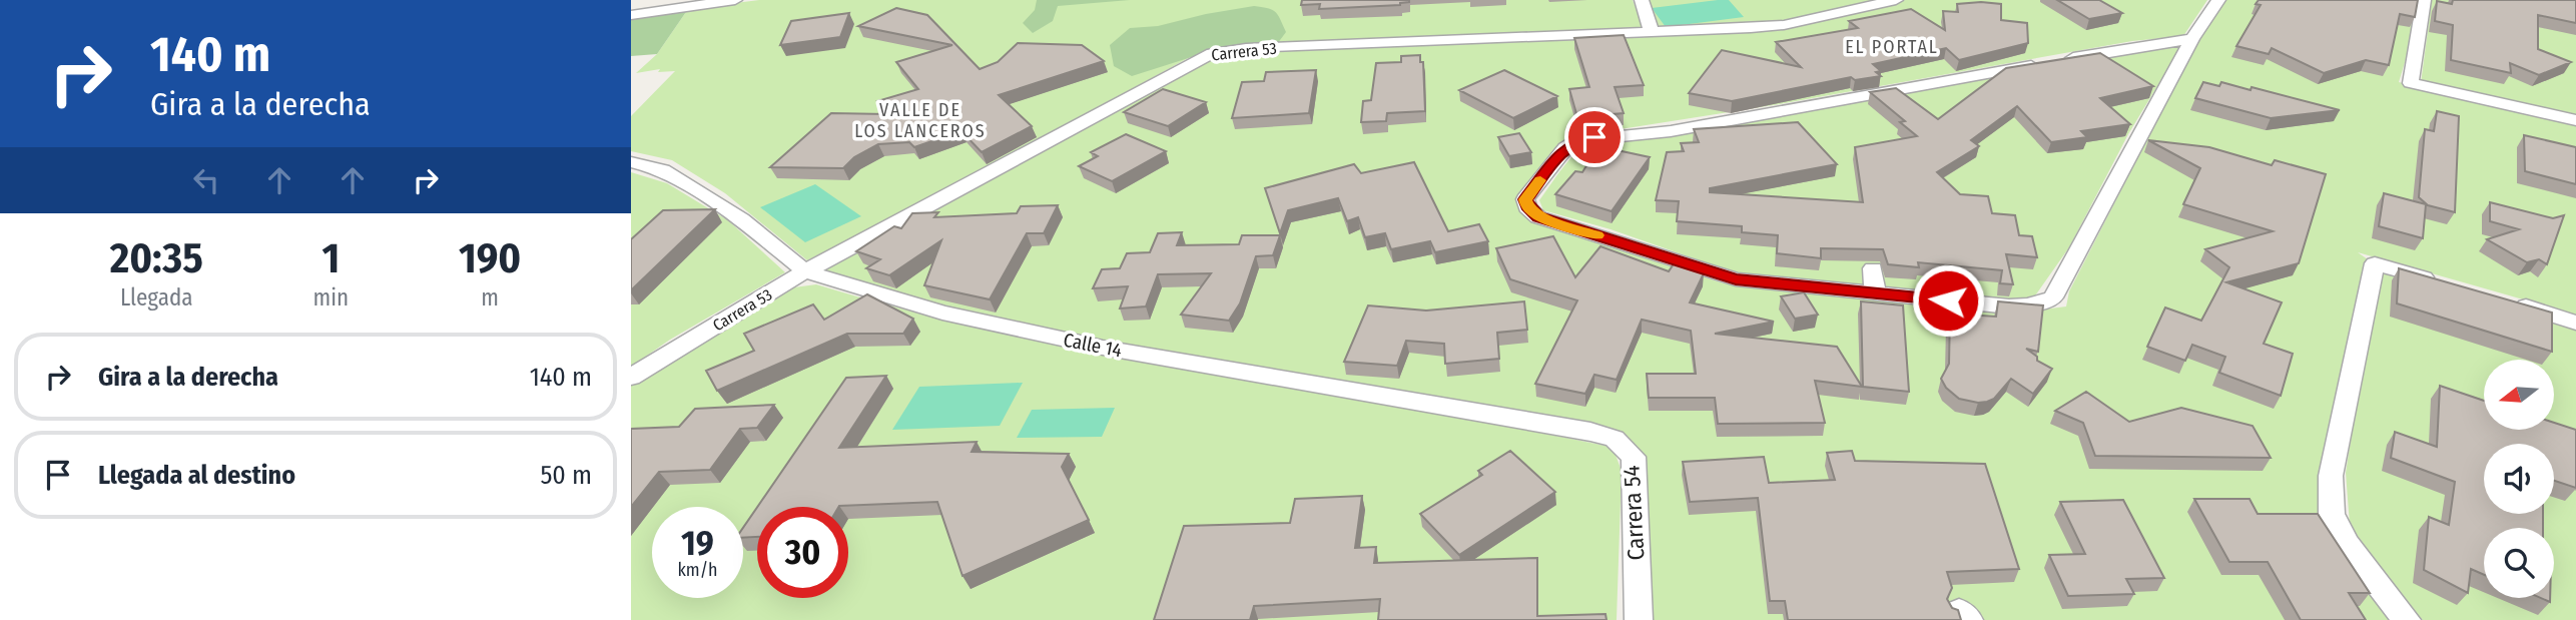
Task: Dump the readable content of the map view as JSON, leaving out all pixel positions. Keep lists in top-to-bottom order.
{
  "streets": {
    "street": ["Carrera 53", "Calle 14", "Carrera 54"]
  },
  "crossings": [
    ["Carrera 53", "Calle 14"],
    ["Calle 14", "Carrera 54"]
  ],
  "districts": ["EL PORTAL", "VALLE DE LOS LANCEROS"],
  "north": "left",
  "page": {
    "turn": ["140 m", "Gira a la derecha"],
    "eta": [
      "20:35",
      "Llegada",
      "1",
      "min",
      "190",
      "m"
    ],
    "list": [
      {
        "name": "Gira a la derecha",
        "value": "140 m"
      },
      {
        "name": "Llegada al destino",
        "value": "50 m"
      }
    ],
    "speed": "19 km/h",
    "limit": "30"
  }
}
